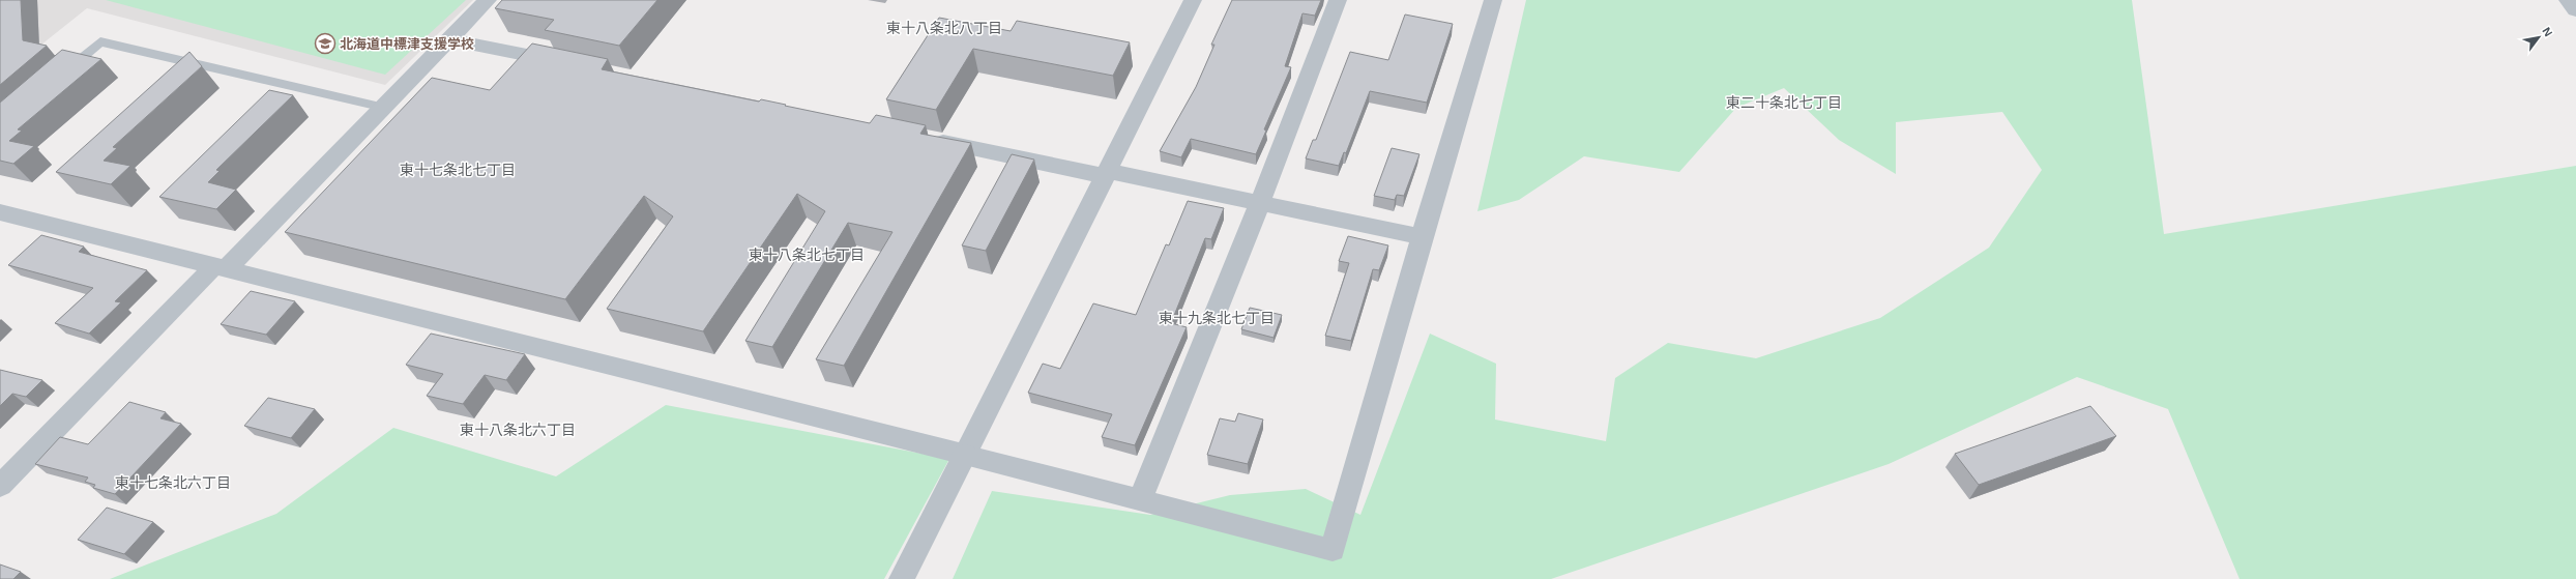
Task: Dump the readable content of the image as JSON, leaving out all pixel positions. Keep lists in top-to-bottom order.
{
  "districts": [
    "東十八条北八丁目",
    "東二十条北七丁目",
    "東十七条北七丁目",
    "東十八条北七丁目",
    "東十九条北七丁目",
    "東十八条北六丁目",
    "東十七条北六丁目"
  ],
  "places": {
    "school or university": ["北海道中標津支援学校"]
  },
  "north": "top right"
}
